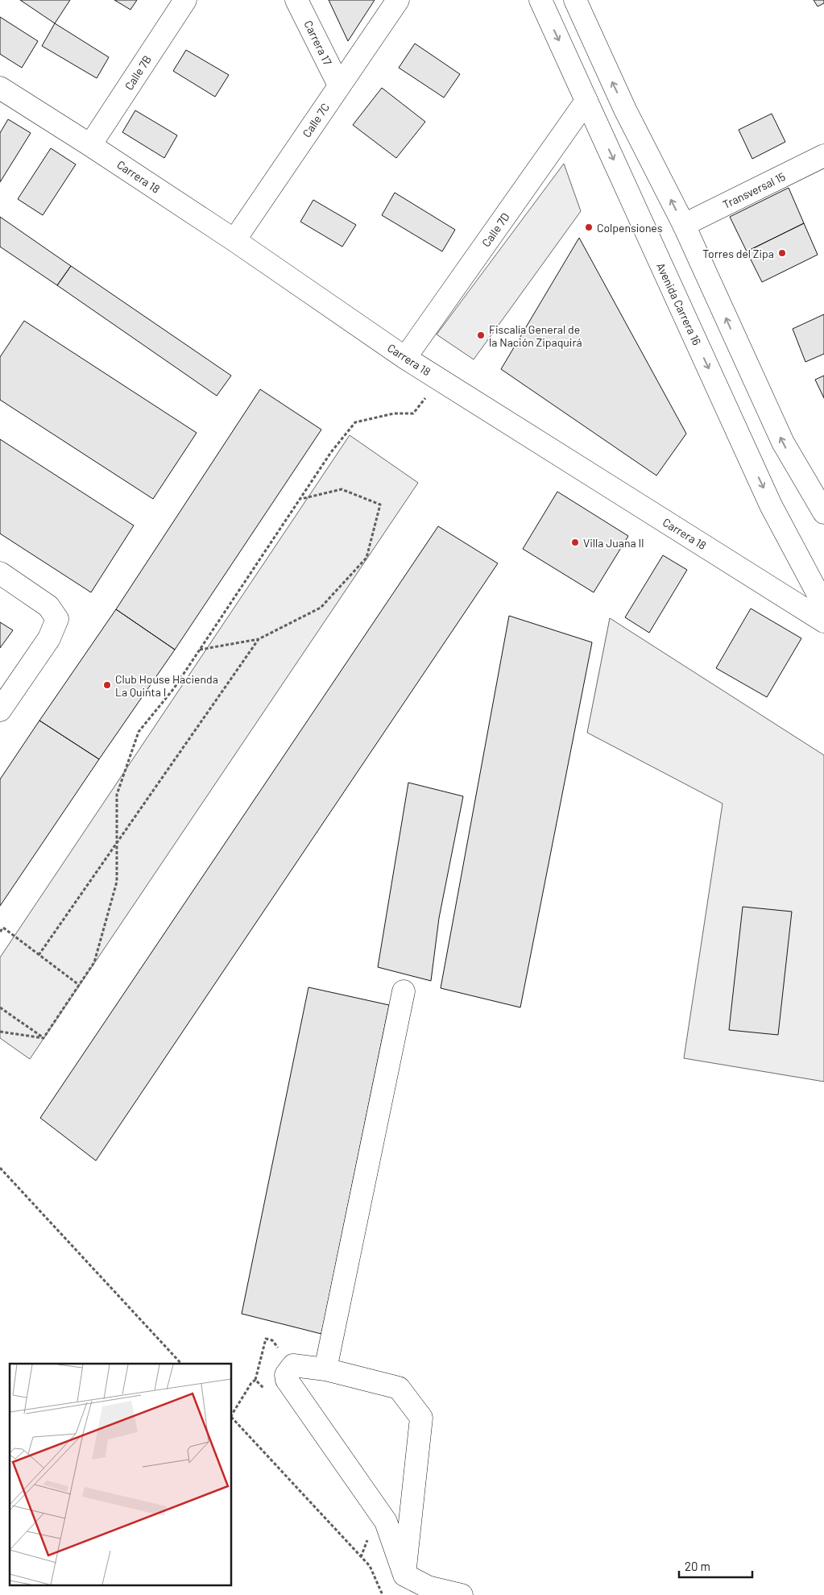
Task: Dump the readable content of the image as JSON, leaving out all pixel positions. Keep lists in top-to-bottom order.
{
  "streets": {
    "street": [
      "Carrera 17",
      "Calle 7B",
      "Calle 7C",
      "Carrera 18",
      "Transversal 15",
      "Calle 7D",
      "Avenida Carrera 16"
    ]
  },
  "crossings": [
    ["Carrera 17", "Calle 7C"],
    ["Calle 7B", "Carrera 18"],
    ["Calle 7C", "Carrera 18"],
    ["Carrera 18", "Calle 7D"],
    ["Calle 7D", "Avenida Carrera 16"]
  ],
  "places": [
    "Colpensiones",
    "Torres del Zipa",
    "Fiscalía General de la Nación Zipaquirá",
    "Villa Juana II",
    "Club House Hacienda La Quinta I"
  ],
  "scale_bar": "20 m"
}
